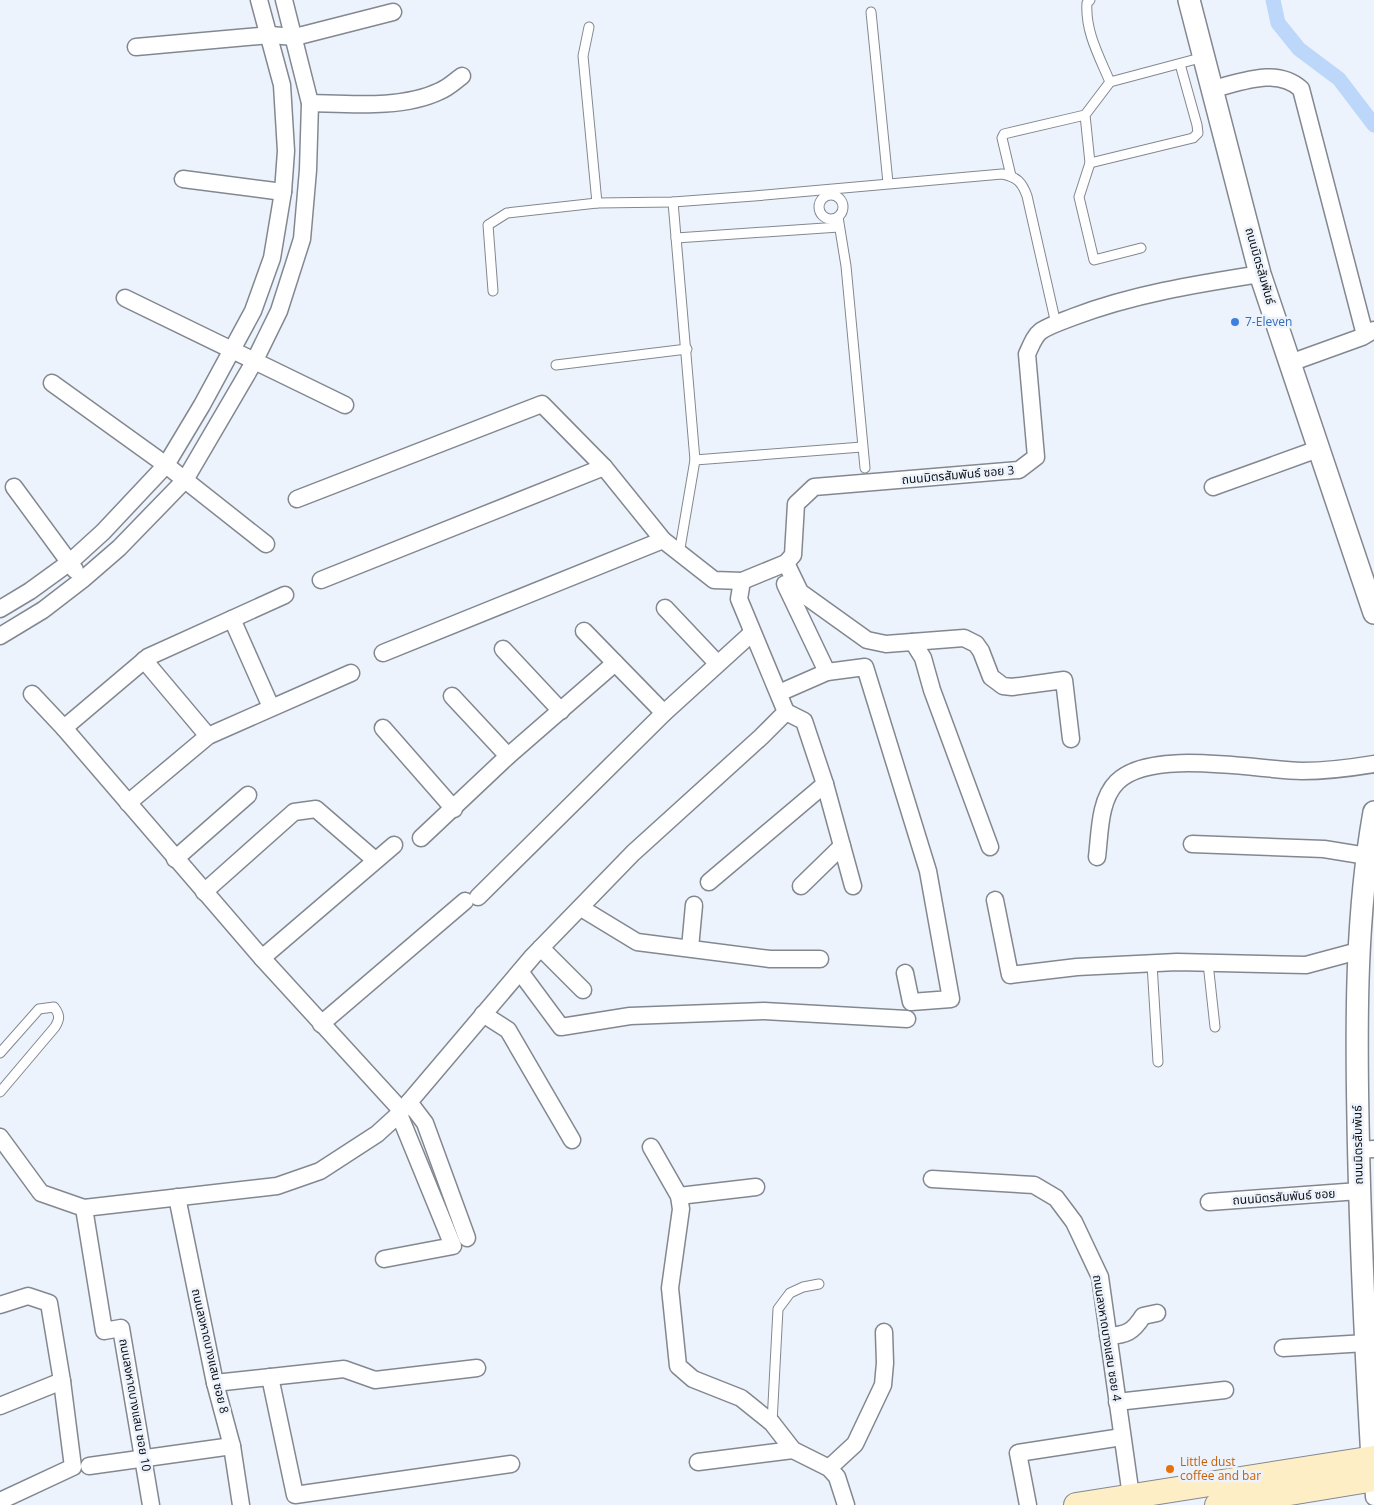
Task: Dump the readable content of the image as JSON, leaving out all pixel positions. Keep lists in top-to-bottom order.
{
  "streets": {
    "street": [
      "ถนนมิตรสัมพันธ์",
      "ถนนมิตรสัมพันธ์ ซอย 3",
      "ถนนมิตรสัมพันธ์ ซอย",
      "ถนนลงหาดบางแสน ซอย 4",
      "ถนนลงหาดบางแสน ซอย 8",
      "ถนนลงหาดบางแสน ซอย 10"
    ]
  },
  "crossings": [
    ["ถนนมิตรสัมพันธ์", "ถนนมิตรสัมพันธ์ ซอย 3"],
    ["ถนนมิตรสัมพันธ์", "ถนนมิตรสัมพันธ์ ซอย"]
  ],
  "places": ["7-Eleven", "Little dust coffee and bar"]
}
